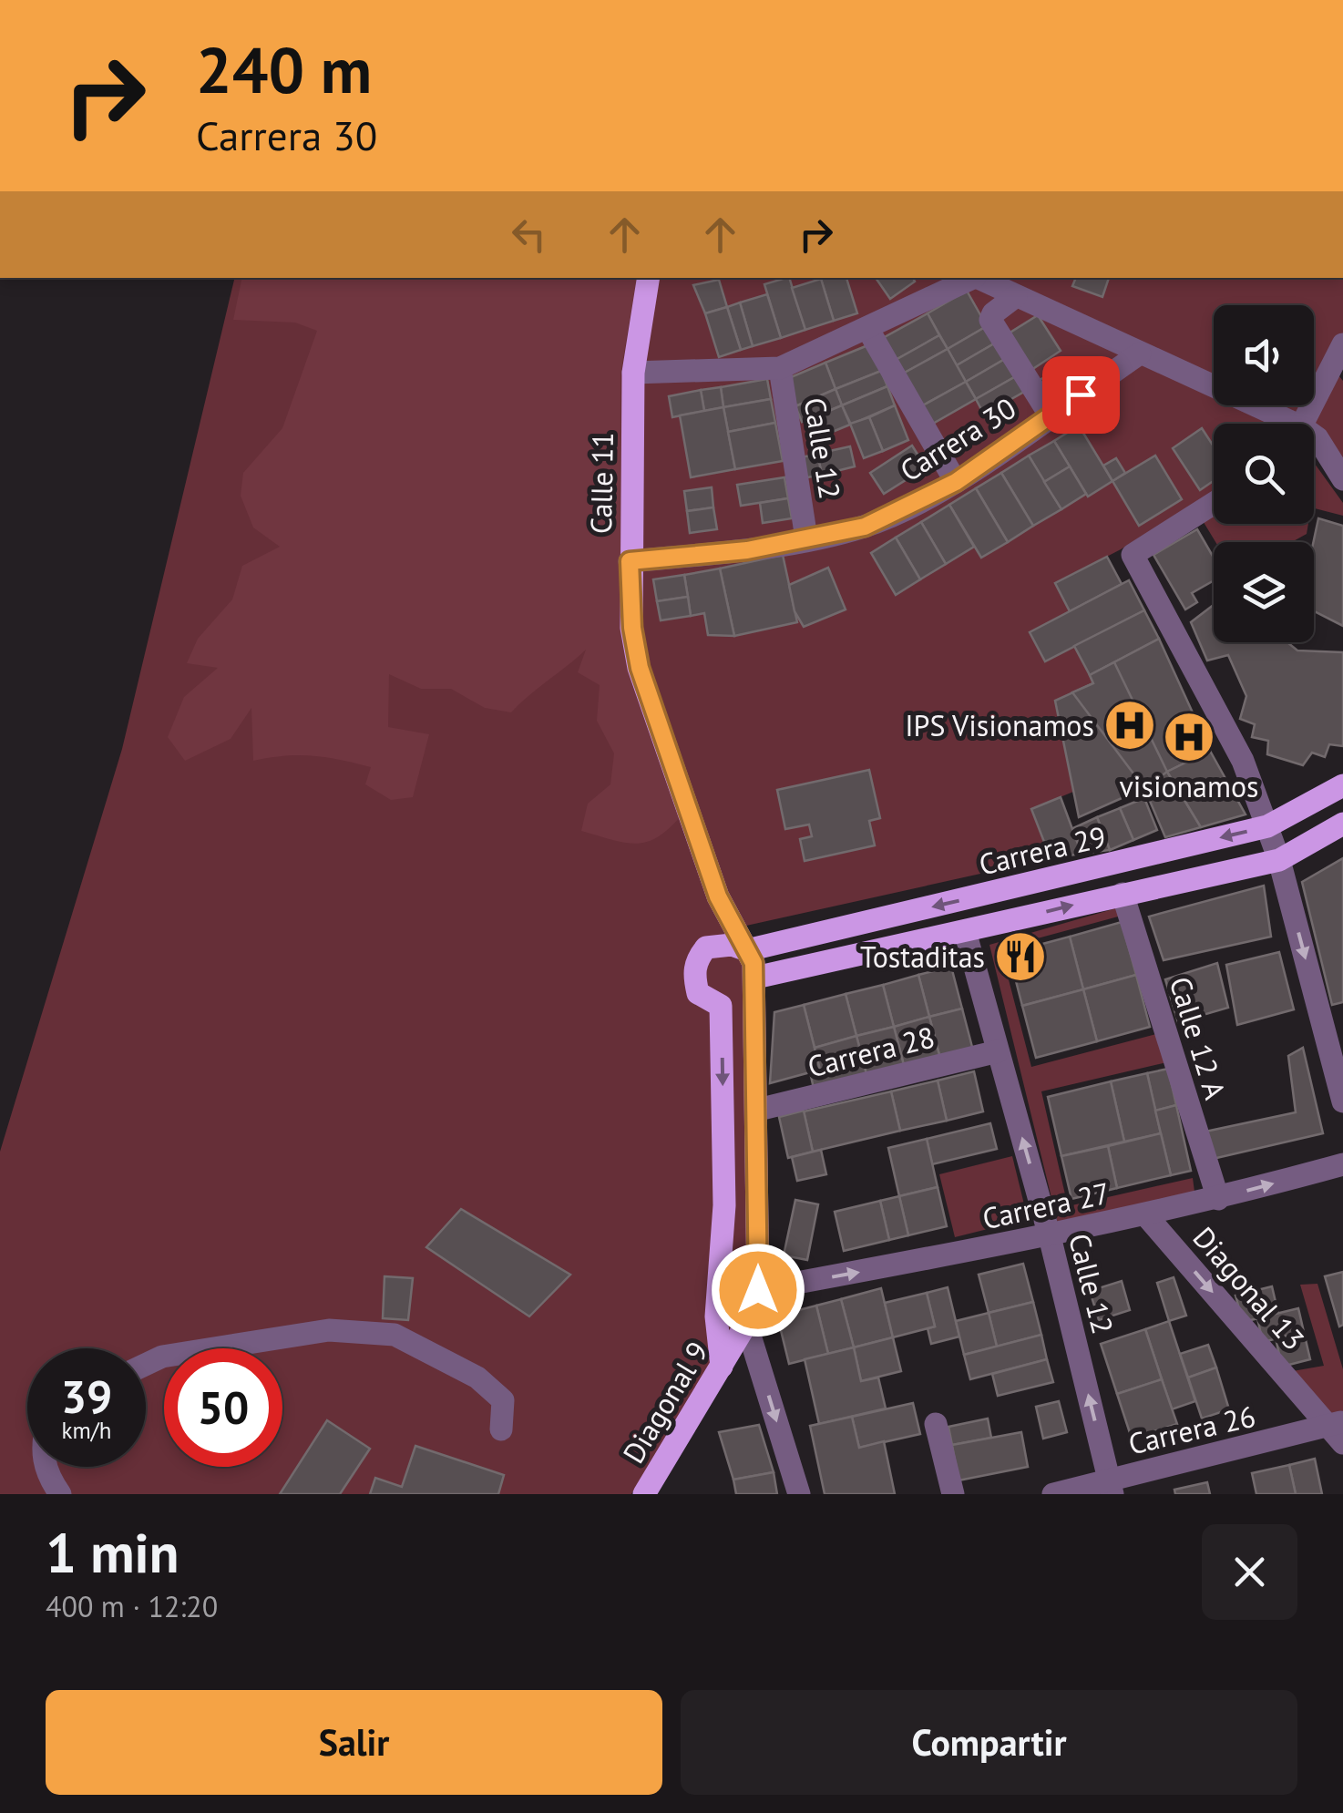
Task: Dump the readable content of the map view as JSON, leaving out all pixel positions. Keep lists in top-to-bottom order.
{
  "streets": {
    "main road": ["Calle 11", "Carrera 29", "Diagonal 9"],
    "street": [
      "Carrera 30",
      "Calle 12",
      "Calle 12 A",
      "Carrera 28",
      "Carrera 27",
      "Diagonal 13",
      "Carrera 26"
    ]
  },
  "crossings": [
    ["Carrera 30", "Calle 12"],
    ["Carrera 30", "Calle 11"],
    ["Calle 12", "Carrera 29"],
    ["Calle 12", "Carrera 28"],
    ["Calle 12", "Carrera 27"],
    ["Calle 12", "Carrera 26"],
    ["Calle 11", "Carrera 29"],
    ["Calle 11", "Carrera 28"],
    ["Calle 11", "Carrera 27"],
    ["Calle 11", "Diagonal 9"],
    ["Carrera 29", "Calle 12 A"],
    ["Calle 12 A", "Carrera 27"],
    ["Carrera 27", "Diagonal 13"],
    ["Carrera 27", "Diagonal 9"],
    ["Diagonal 13", "Carrera 26"]
  ],
  "one_way": ["Calle 12", "Carrera 27", "Diagonal 13"],
  "places": {
    "hospital": ["IPS Visionamos", "visionamos"],
    "restaurant": ["Tostaditas"]
  },
  "page": {
    "turn": ["240 m", "Carrera 30"],
    "speed": "39 km/h",
    "limit": "50",
    "heading": ["1 min", "400 m · 12:20"],
    "buttons": ["Salir", "Compartir"]
  }
}
